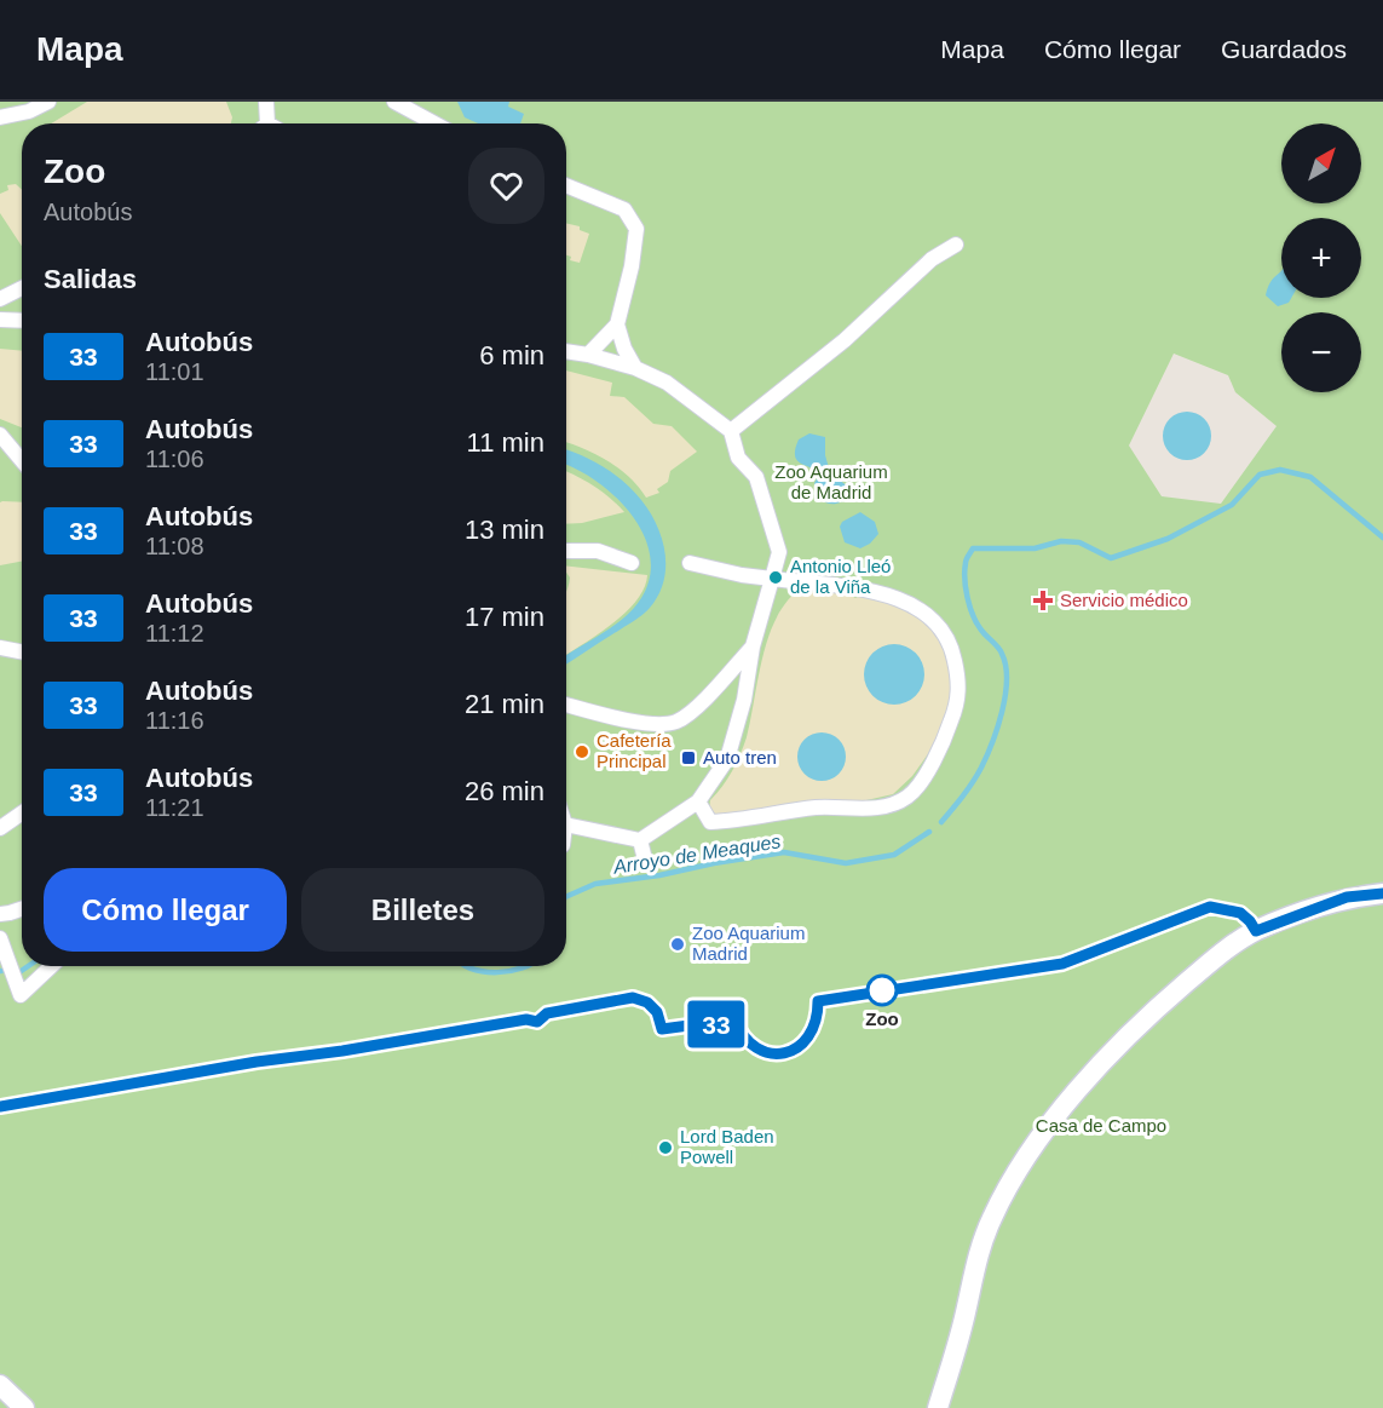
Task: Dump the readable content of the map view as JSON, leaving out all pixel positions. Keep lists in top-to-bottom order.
{
  "water": ["Arroyo de Meaques"],
  "parks": ["Zoo Aquarium de Madrid", "Casa de Campo"],
  "places": {
    "other": [
      "Antonio Lleó de la Viña",
      "Cafetería Principal",
      "Zoo Aquarium Madrid",
      "Zoo",
      "Lord Baden Powell"
    ],
    "health": ["Servicio médico"],
    "transit": ["Auto tren"]
  },
  "lines": ["bus line 33"],
  "north": "top right",
  "page": {
    "header": "Mapa",
    "nav": ["Mapa", "Cómo llegar", "Guardados"],
    "on_map": "33",
    "map_buttons": ["+", "−"],
    "heading": [
      ["Zoo", "Autobús"],
      "Salidas"
    ],
    "list": [
      {
        "mark": "33",
        "name": "Autobús",
        "note": "11:01",
        "value": "6 min"
      },
      {
        "mark": "33",
        "name": "Autobús",
        "note": "11:06",
        "value": "11 min"
      },
      {
        "mark": "33",
        "name": "Autobús",
        "note": "11:08",
        "value": "13 min"
      },
      {
        "mark": "33",
        "name": "Autobús",
        "note": "11:12",
        "value": "17 min"
      },
      {
        "mark": "33",
        "name": "Autobús",
        "note": "11:16",
        "value": "21 min"
      },
      {
        "mark": "33",
        "name": "Autobús",
        "note": "11:21",
        "value": "26 min"
      }
    ],
    "buttons": ["Cómo llegar", "Billetes"]
  }
}
